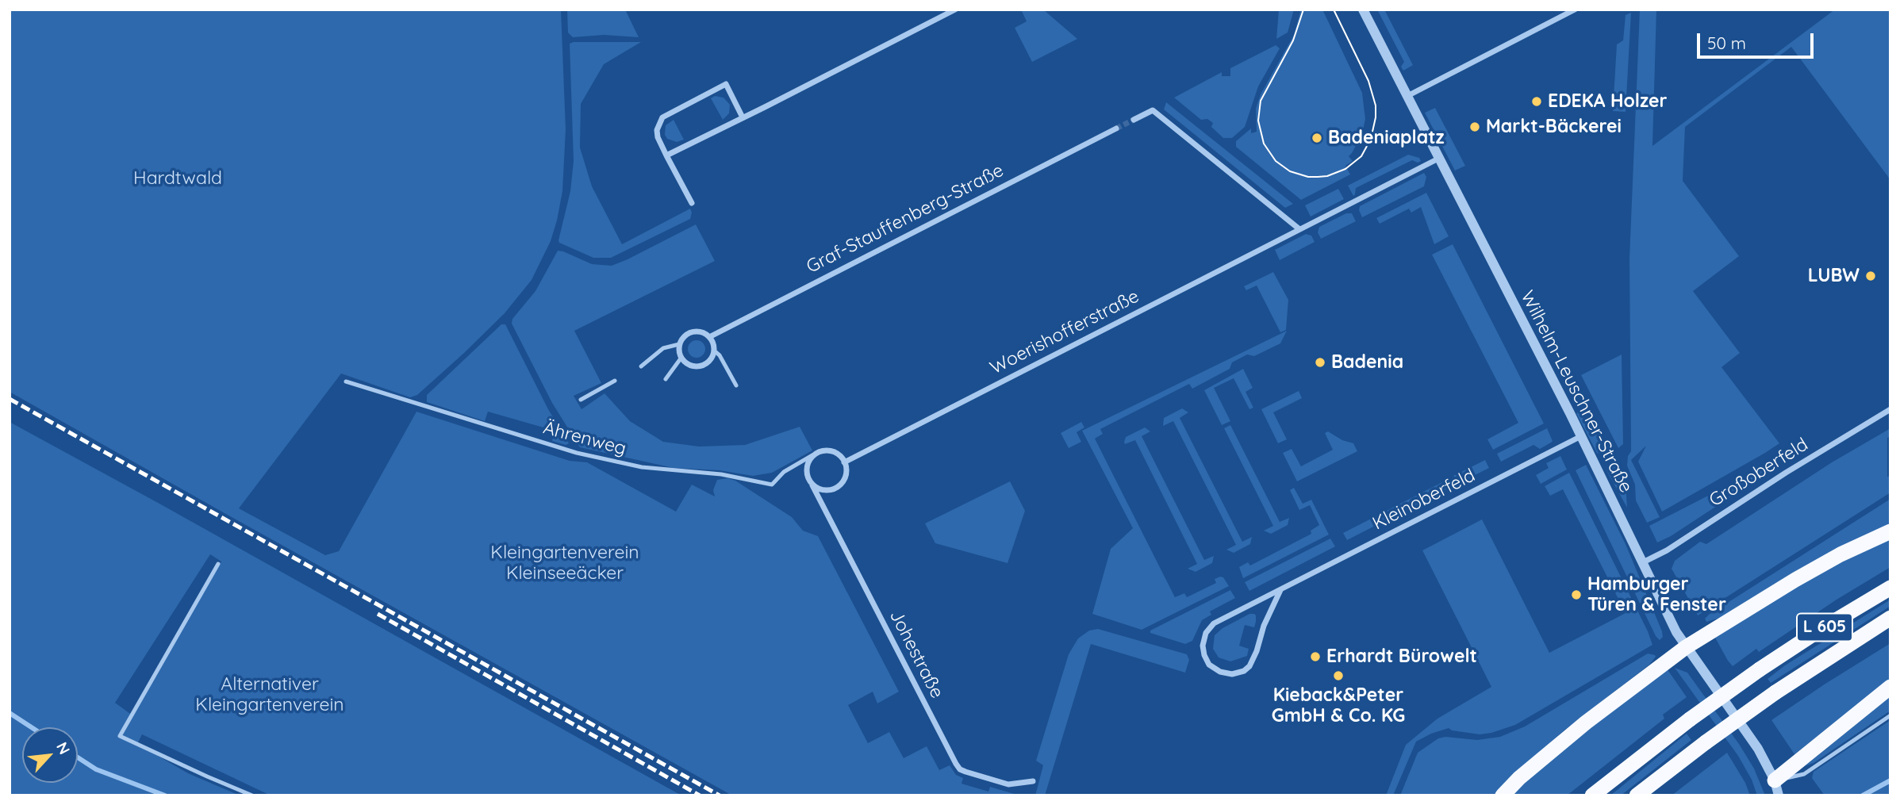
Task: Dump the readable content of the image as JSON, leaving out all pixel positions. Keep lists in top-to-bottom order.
{
  "streets": {
    "highway": ["L 605"],
    "street": [
      "Graf-Stauffenberg-Straße",
      "Woerishofferstraße",
      "Wilhelm-Leuschner-Straße",
      "Großoberfeld",
      "Kleinoberfeld",
      "Johestraße"
    ],
    "lane": ["Ährenweg"]
  },
  "crossings": [
    ["Woerishofferstraße", "Ährenweg"],
    ["Woerishofferstraße", "Johestraße"],
    ["Wilhelm-Leuschner-Straße", "Großoberfeld"],
    ["Wilhelm-Leuschner-Straße", "Kleinoberfeld"],
    ["Ährenweg", "Johestraße"]
  ],
  "parks": ["Hardtwald", "Kleingartenverein Kleinseeäcker", "Alternativer Kleingartenverein"],
  "places": [
    "EDEKA Holzer",
    "Markt-Bäckerei",
    "Badeniaplatz",
    "LUBW",
    "Badenia",
    "Hamburger Türen & Fenster",
    "Erhardt Bürowelt",
    "Kieback&Peter GmbH & Co. KG"
  ],
  "scale_bar": "50 m",
  "north": "top right"
}
